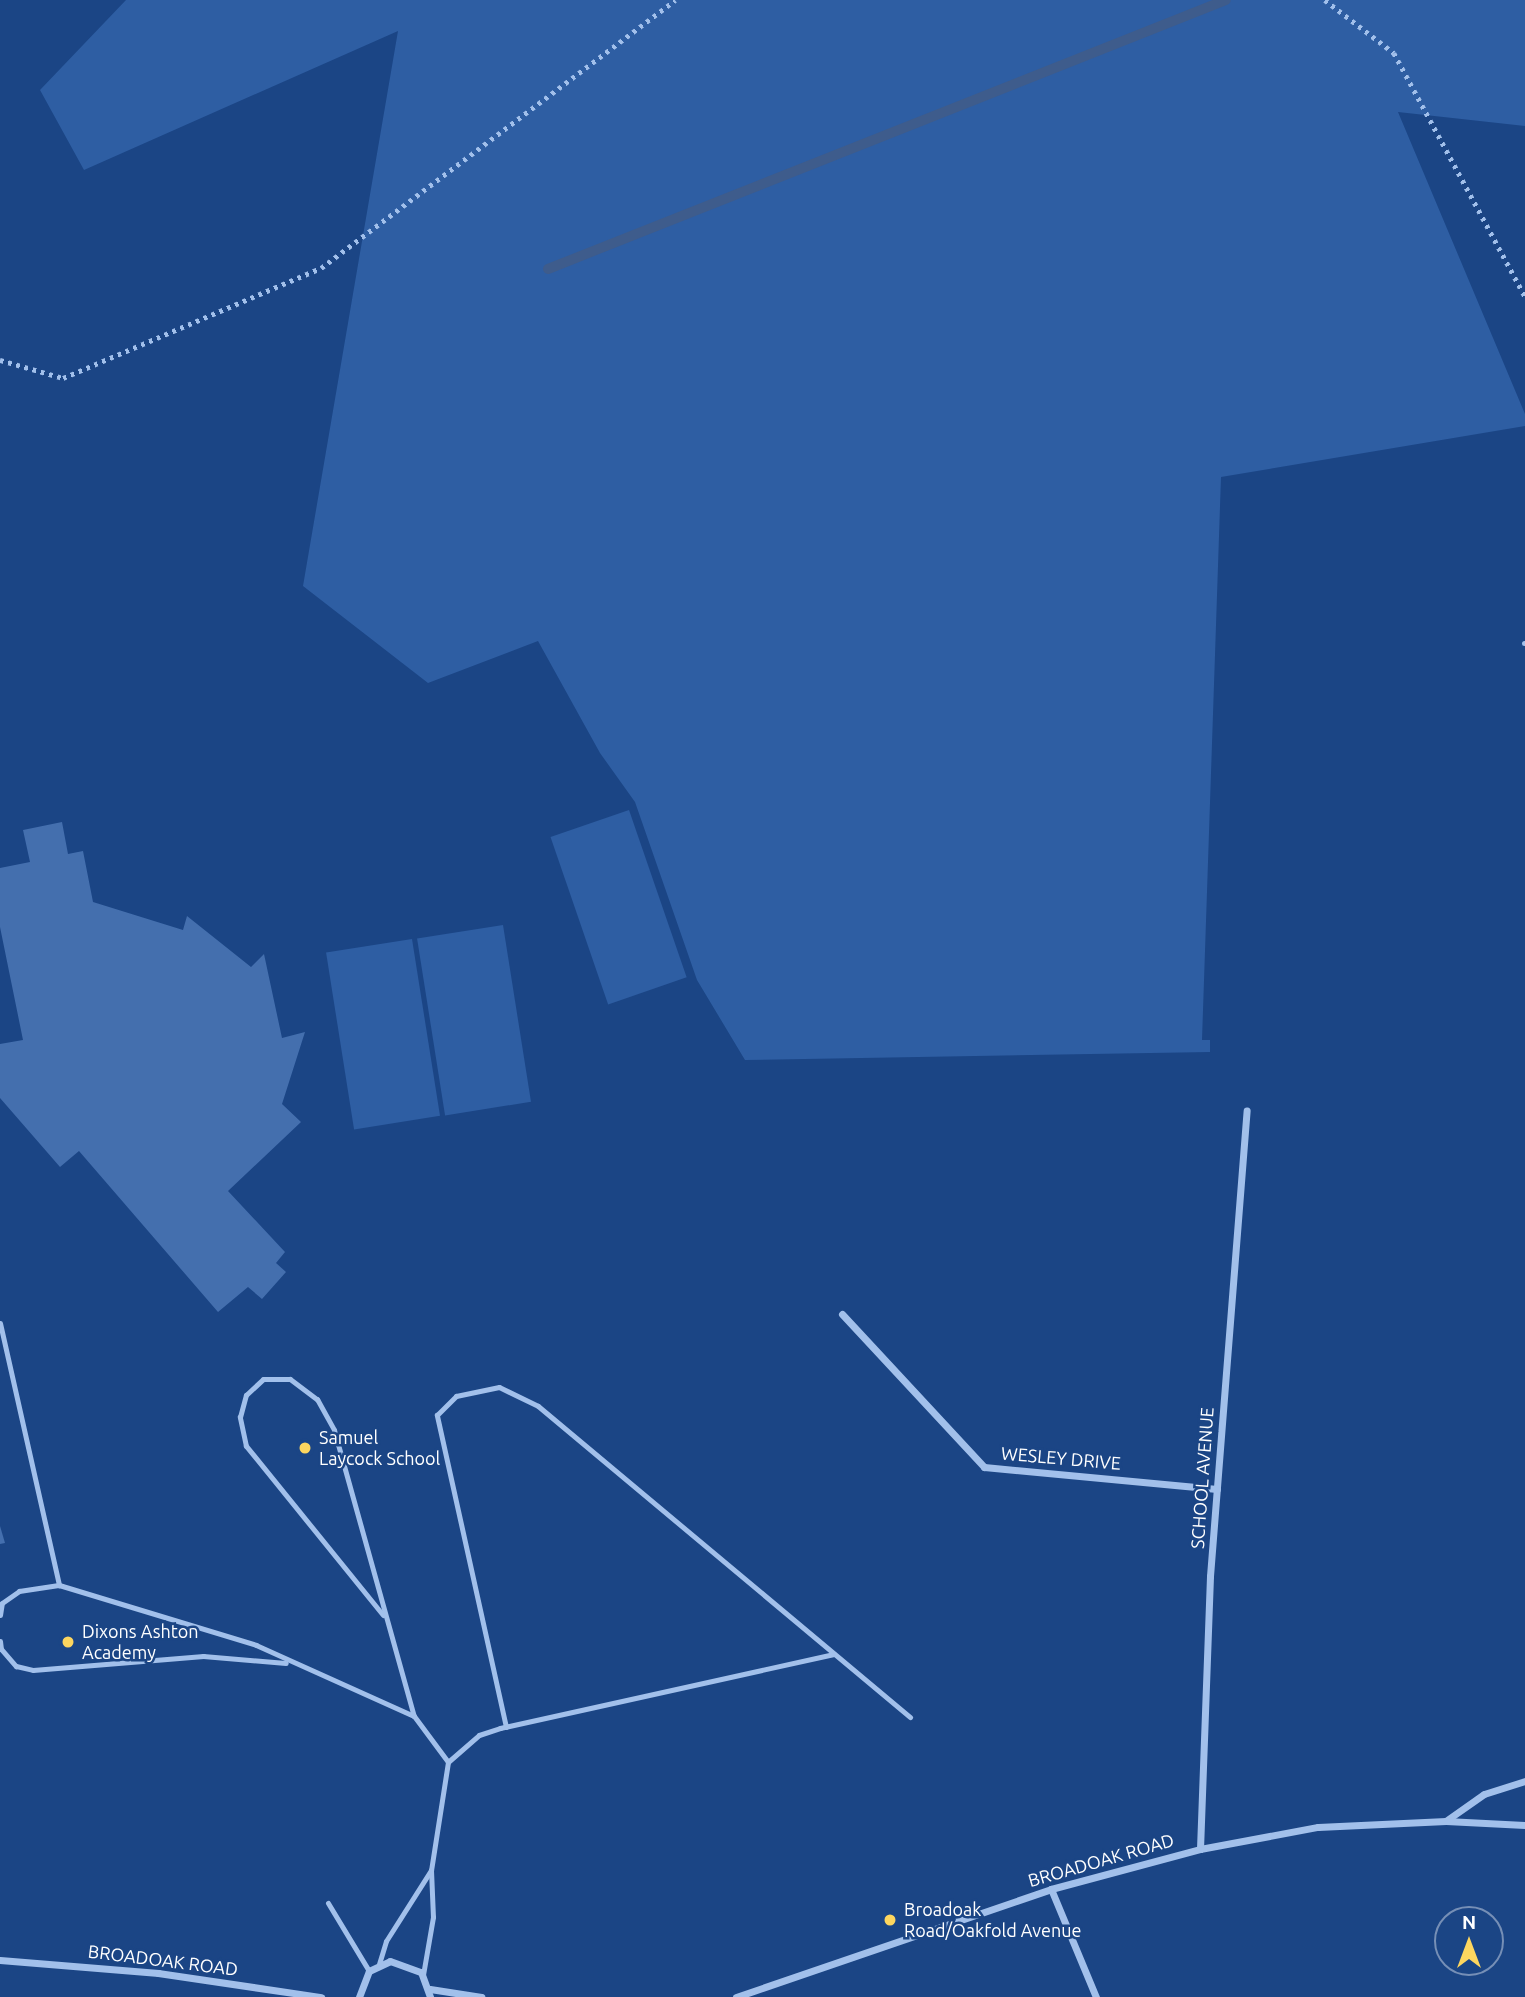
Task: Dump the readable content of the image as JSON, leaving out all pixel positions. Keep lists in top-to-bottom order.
{
  "streets": {
    "street": ["WESLEY DRIVE", "SCHOOL AVENUE", "BROADOAK ROAD"]
  },
  "crossings": [
    ["WESLEY DRIVE", "SCHOOL AVENUE"],
    ["SCHOOL AVENUE", "BROADOAK ROAD"]
  ],
  "places": ["Samuel Laycock School", "Dixons Ashton Academy", "Broadoak Road/Oakfold Avenue"],
  "north": "top"
}
